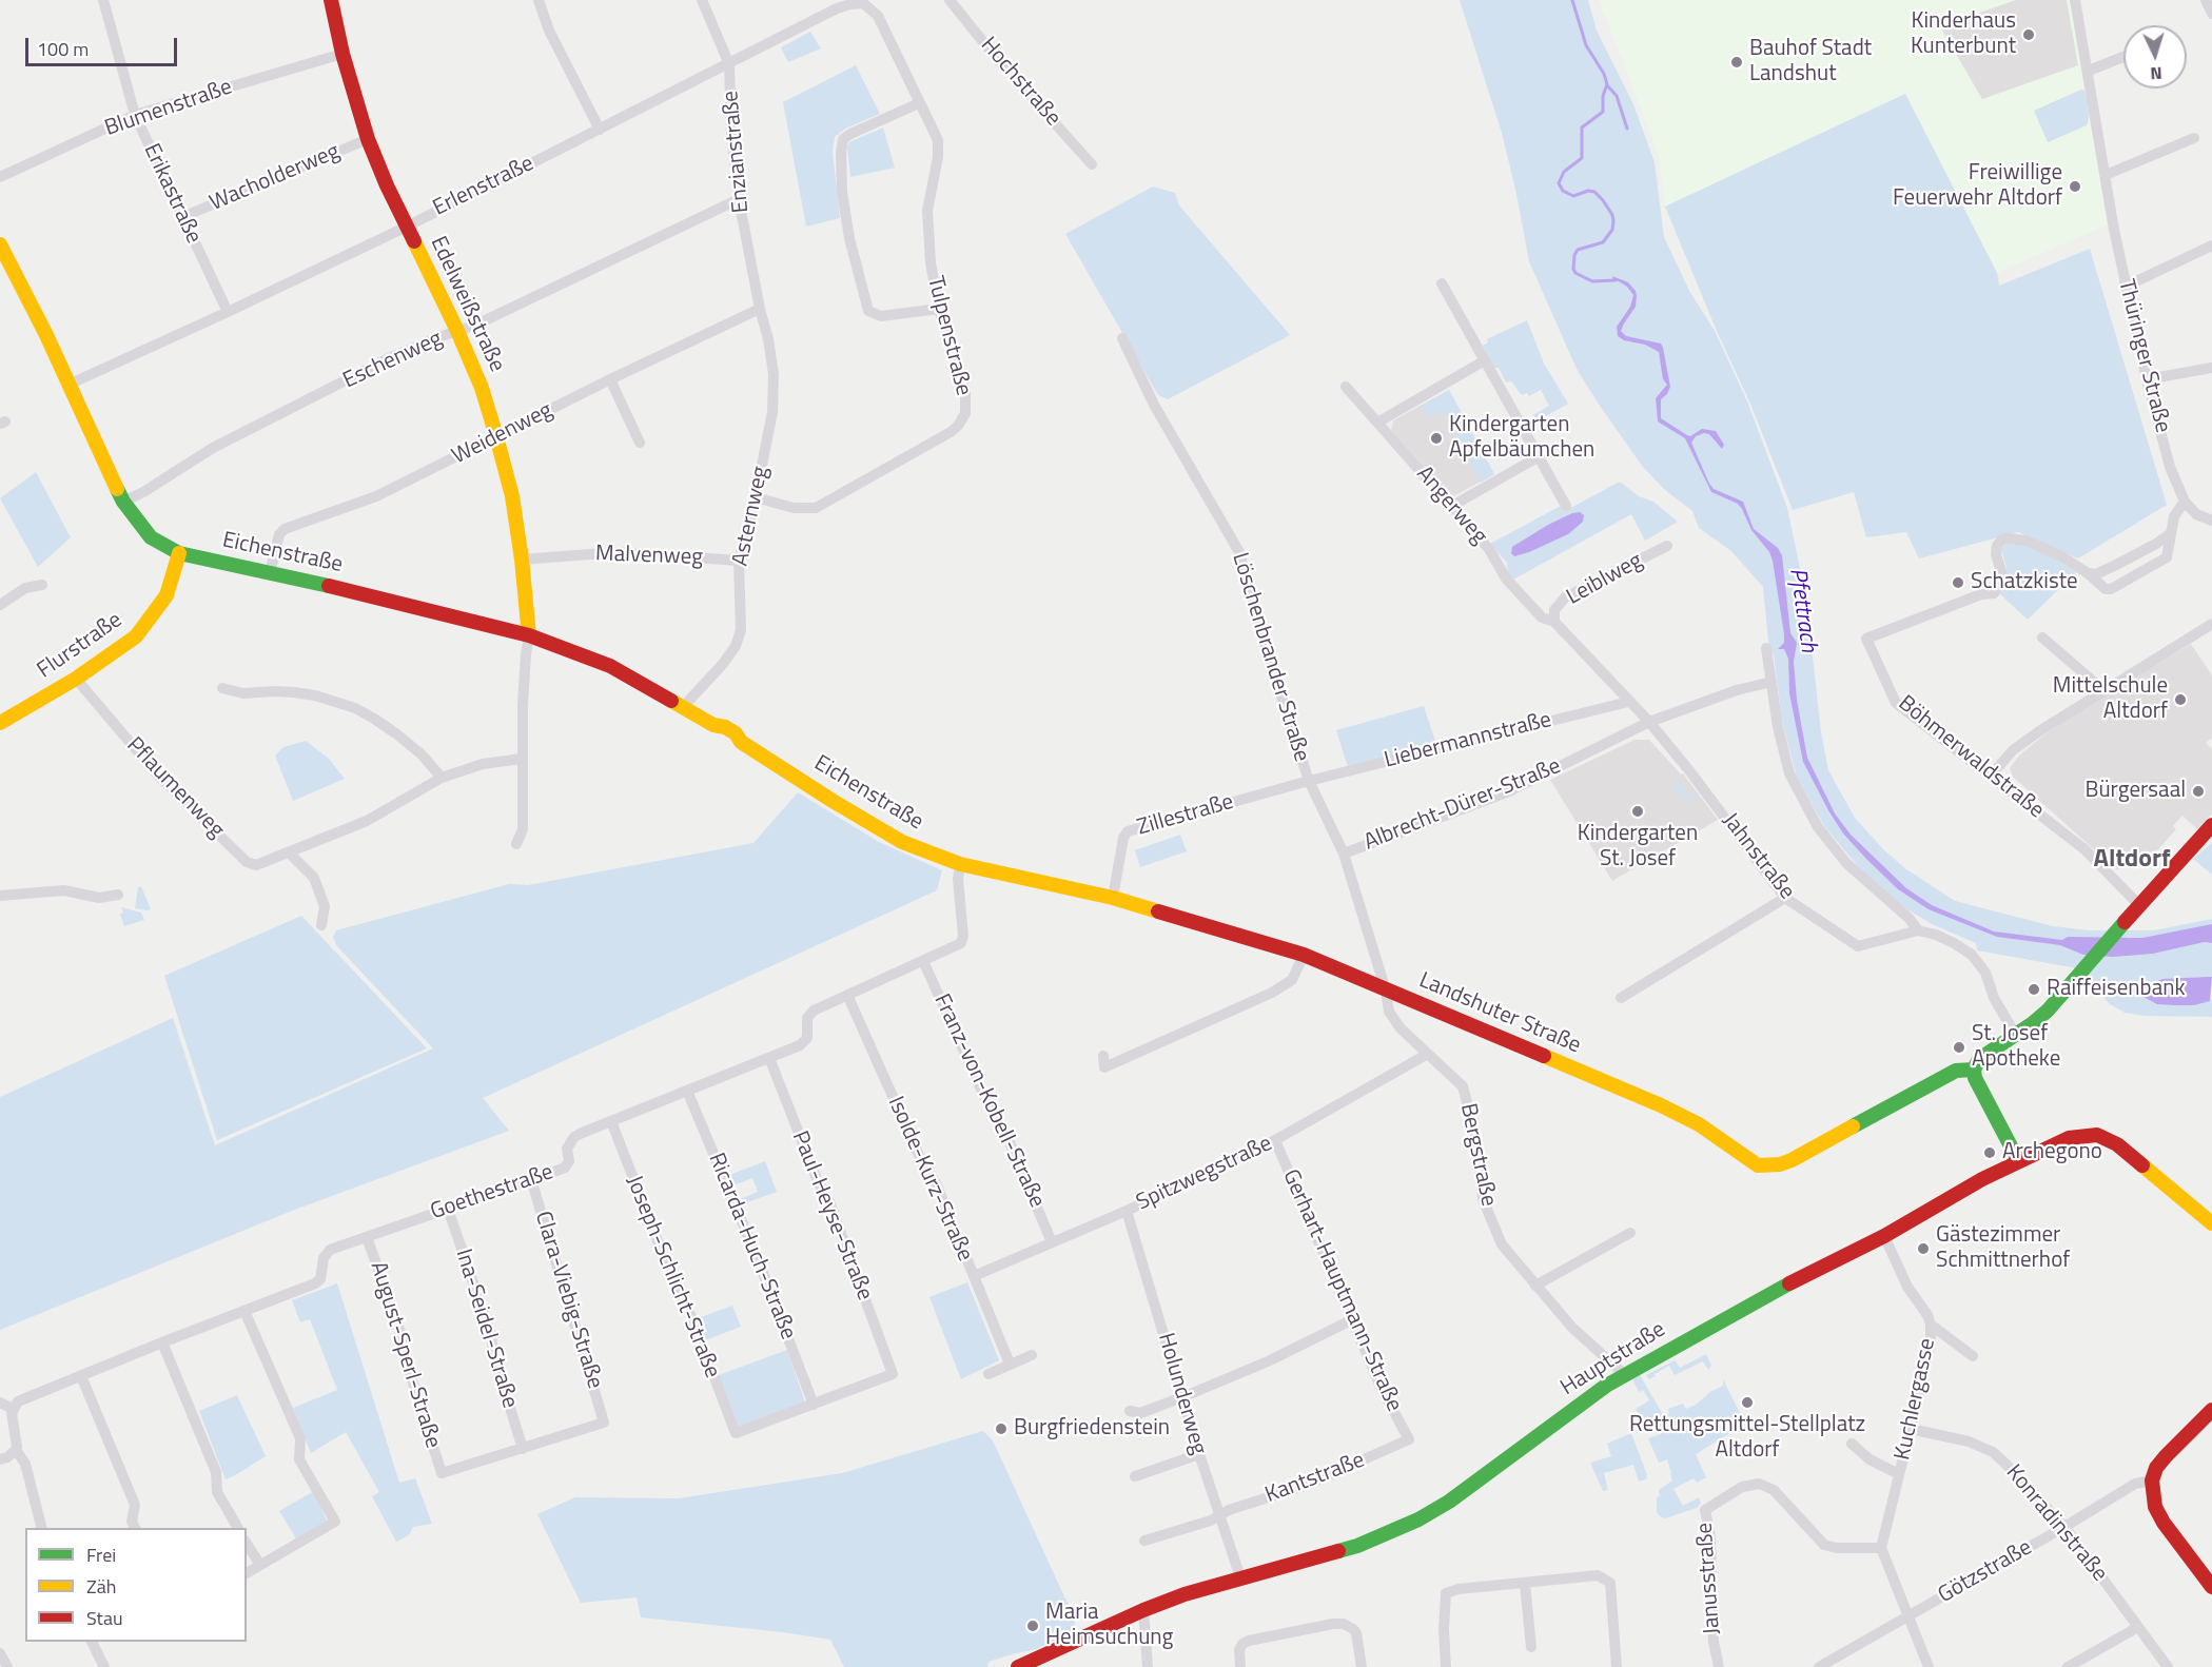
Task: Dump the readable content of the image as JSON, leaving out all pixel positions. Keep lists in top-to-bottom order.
{
  "streets": {
    "street": [
      "Hochstraße",
      "Blumenstraße",
      "Enzianstraße",
      "Wacholderweg",
      "Erlenstraße",
      "Erikastraße",
      "Edelweißstraße",
      "Tulpenstraße",
      "Thüringer Straße",
      "Eschenweg",
      "Weidenweg",
      "Angerweg",
      "Asternweg",
      "Eichenstraße",
      "Malvenweg",
      "Leiblweg",
      "Flurstraße",
      "Löschenbrander Straße",
      "Liebermannstraße",
      "Böhmerwaldstraße",
      "Pflaumenweg",
      "Albrecht-Dürer-Straße",
      "Zillestraße",
      "Jahnstraße",
      "Landshuter Straße",
      "Franz-von-Kobell-Straße",
      "Bergstraße",
      "Spitzwegstraße",
      "Isolde-Kurz-Straße",
      "Goethestraße",
      "Paul-Heyse-Straße",
      "Ricarda-Huch-Straße",
      "Joseph-Schlicht-Straße",
      "Gerhart-Hauptmann-Straße",
      "Clara-Viebig-Straße",
      "Ina-Seidel-Straße",
      "August-Sperl-Straße",
      "Hauptstraße",
      "Holunderweg",
      "Kuchlergasse",
      "Kantstraße",
      "Konradinstraße",
      "Götzstraße",
      "Janusstraße"
    ]
  },
  "crossings": [
    ["Blumenstraße", "Erikastraße"],
    ["Blumenstraße", "Edelweißstraße"],
    ["Enzianstraße", "Erlenstraße"],
    ["Enzianstraße", "Eschenweg"],
    ["Enzianstraße", "Weidenweg"],
    ["Enzianstraße", "Asternweg"],
    ["Wacholderweg", "Erikastraße"],
    ["Wacholderweg", "Edelweißstraße"],
    ["Erlenstraße", "Erikastraße"],
    ["Erlenstraße", "Edelweißstraße"],
    ["Erlenstraße", "Tulpenstraße"],
    ["Erlenstraße", "Eichenstraße"],
    ["Edelweißstraße", "Eschenweg"],
    ["Edelweißstraße", "Weidenweg"],
    ["Edelweißstraße", "Eichenstraße"],
    ["Edelweißstraße", "Malvenweg"],
    ["Tulpenstraße", "Asternweg"],
    ["Thüringer Straße", "Böhmerwaldstraße"],
    ["Eschenweg", "Eichenstraße"],
    ["Weidenweg", "Asternweg"],
    ["Weidenweg", "Eichenstraße"],
    ["Angerweg", "Leiblweg"],
    ["Angerweg", "Jahnstraße"],
    ["Asternweg", "Eichenstraße"],
    ["Asternweg", "Malvenweg"],
    ["Eichenstraße", "Flurstraße"],
    ["Eichenstraße", "Landshuter Straße"],
    ["Eichenstraße", "Goethestraße"],
    ["Leiblweg", "Jahnstraße"],
    ["Flurstraße", "Pflaumenweg"],
    ["Löschenbrander Straße", "Liebermannstraße"],
    ["Löschenbrander Straße", "Albrecht-Dürer-Straße"],
    ["Löschenbrander Straße", "Zillestraße"],
    ["Löschenbrander Straße", "Landshuter Straße"],
    ["Löschenbrander Straße", "Bergstraße"],
    ["Liebermannstraße", "Zillestraße"],
    ["Liebermannstraße", "Jahnstraße"],
    ["Albrecht-Dürer-Straße", "Jahnstraße"],
    ["Zillestraße", "Landshuter Straße"],
    ["Landshuter Straße", "Bergstraße"],
    ["Franz-von-Kobell-Straße", "Spitzwegstraße"],
    ["Franz-von-Kobell-Straße", "Goethestraße"],
    ["Bergstraße", "Spitzwegstraße"],
    ["Bergstraße", "Hauptstraße"],
    ["Spitzwegstraße", "Isolde-Kurz-Straße"],
    ["Spitzwegstraße", "Gerhart-Hauptmann-Straße"],
    ["Spitzwegstraße", "Holunderweg"],
    ["Isolde-Kurz-Straße", "Goethestraße"],
    ["Goethestraße", "Paul-Heyse-Straße"],
    ["Goethestraße", "Ricarda-Huch-Straße"],
    ["Goethestraße", "Joseph-Schlicht-Straße"],
    ["Goethestraße", "Clara-Viebig-Straße"],
    ["Goethestraße", "Ina-Seidel-Straße"],
    ["Goethestraße", "August-Sperl-Straße"],
    ["Paul-Heyse-Straße", "Ricarda-Huch-Straße"],
    ["Paul-Heyse-Straße", "Joseph-Schlicht-Straße"],
    ["Ricarda-Huch-Straße", "Joseph-Schlicht-Straße"],
    ["Gerhart-Hauptmann-Straße", "Kantstraße"],
    ["Clara-Viebig-Straße", "Ina-Seidel-Straße"],
    ["Clara-Viebig-Straße", "August-Sperl-Straße"],
    ["Ina-Seidel-Straße", "August-Sperl-Straße"],
    ["Hauptstraße", "Holunderweg"],
    ["Holunderweg", "Kantstraße"],
    ["Kuchlergasse", "Konradinstraße"],
    ["Kuchlergasse", "Janusstraße"],
    ["Konradinstraße", "Götzstraße"]
  ],
  "districts": ["Altdorf"],
  "water": ["Pfettrach"],
  "places": [
    "Kinderhaus Kunterbunt",
    "Bauhof Stadt Landshut",
    "Freiwillige Feuerwehr Altdorf",
    "Kindergarten Apfelbäumchen",
    "Schatzkiste",
    "Mittelschule Altdorf",
    "Bürgersaal",
    "Kindergarten St. Josef",
    "Raiffeisenbank",
    "St. Josef Apotheke",
    "Archegono",
    "Gästezimmer Schmittnerhof",
    "Rettungsmittel-Stellplatz Altdorf",
    "Burgfriedenstein",
    "Maria Heimsuchung"
  ],
  "legend": ["Frei", "Zäh", "Stau"],
  "scale_bar": "100 m",
  "north": "bottom"
}
